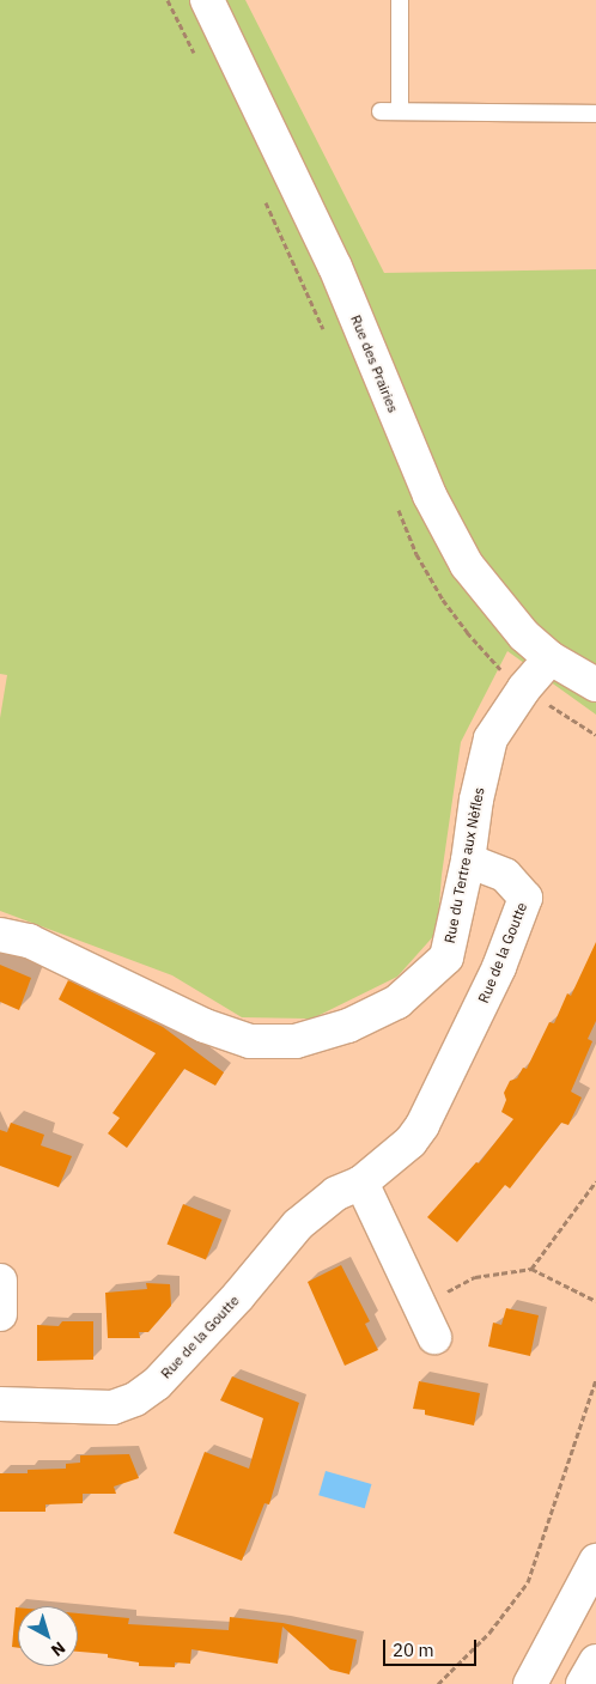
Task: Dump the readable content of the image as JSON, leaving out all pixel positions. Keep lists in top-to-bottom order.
{
  "streets": {
    "street": ["Rue des Prairies", "Rue du Tertre aux Nèfles", "Rue de la Goutte"]
  },
  "crossings": [
    ["Rue des Prairies", "Rue du Tertre aux Nèfles"],
    ["Rue du Tertre aux Nèfles", "Rue de la Goutte"]
  ],
  "scale_bar": "20 m",
  "north": "bottom right"
}
